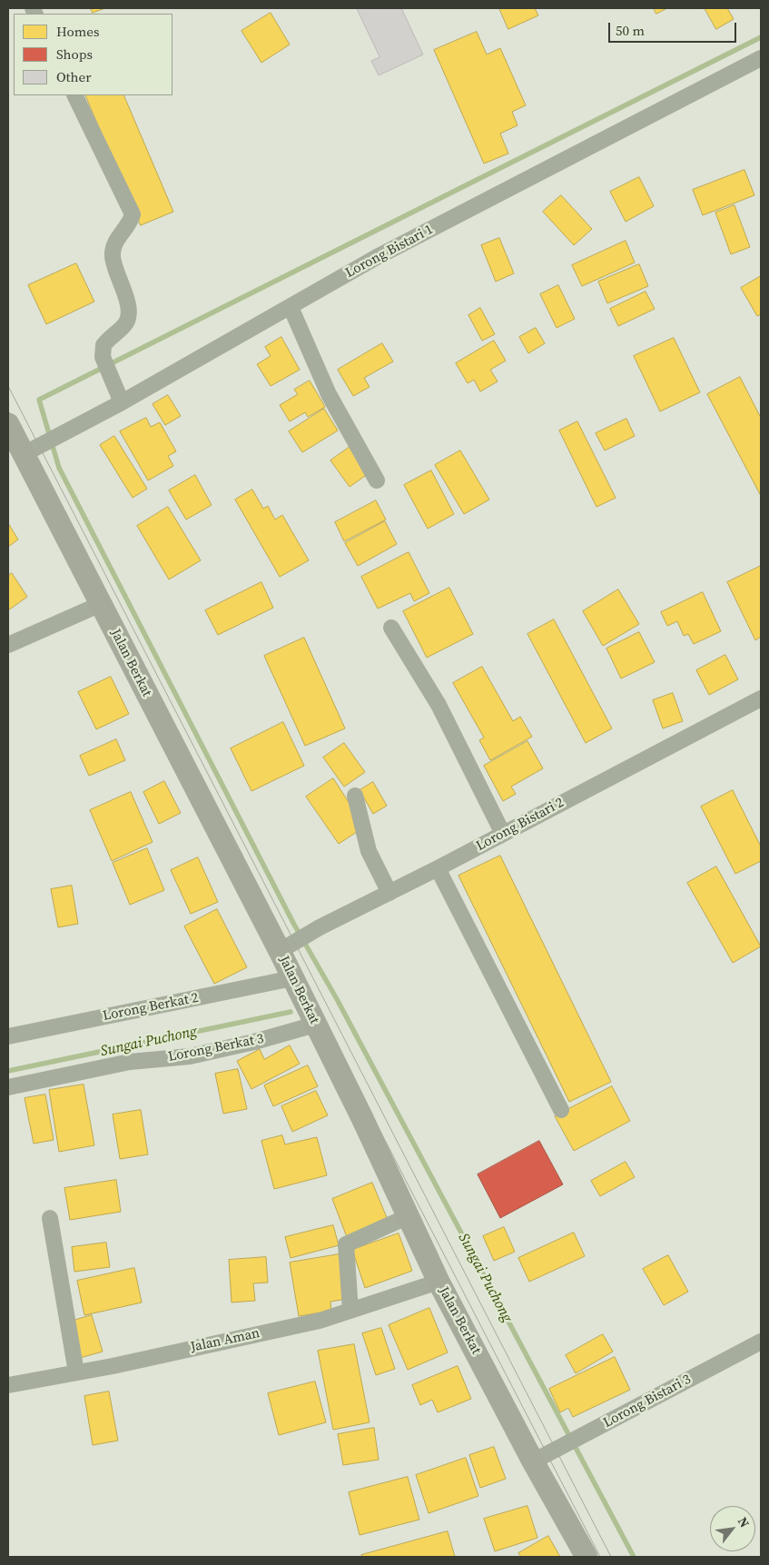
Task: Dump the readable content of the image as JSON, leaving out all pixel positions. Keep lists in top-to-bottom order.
{
  "streets": {
    "street": [
      "Lorong Bistari 1",
      "Jalan Berkat",
      "Lorong Bistari 2",
      "Lorong Berkat 2",
      "Lorong Berkat 3",
      "Jalan Aman",
      "Lorong Bistari 3"
    ]
  },
  "crossings": [
    ["Lorong Bistari 1", "Jalan Berkat"],
    ["Jalan Berkat", "Lorong Bistari 2"],
    ["Jalan Berkat", "Lorong Berkat 2"],
    ["Jalan Berkat", "Lorong Berkat 3"],
    ["Jalan Berkat", "Jalan Aman"],
    ["Jalan Berkat", "Lorong Bistari 3"]
  ],
  "water": ["Sungai Puchong"],
  "legend": ["Homes", "Shops", "Other"],
  "scale_bar": "50 m",
  "north": "top right"
}
